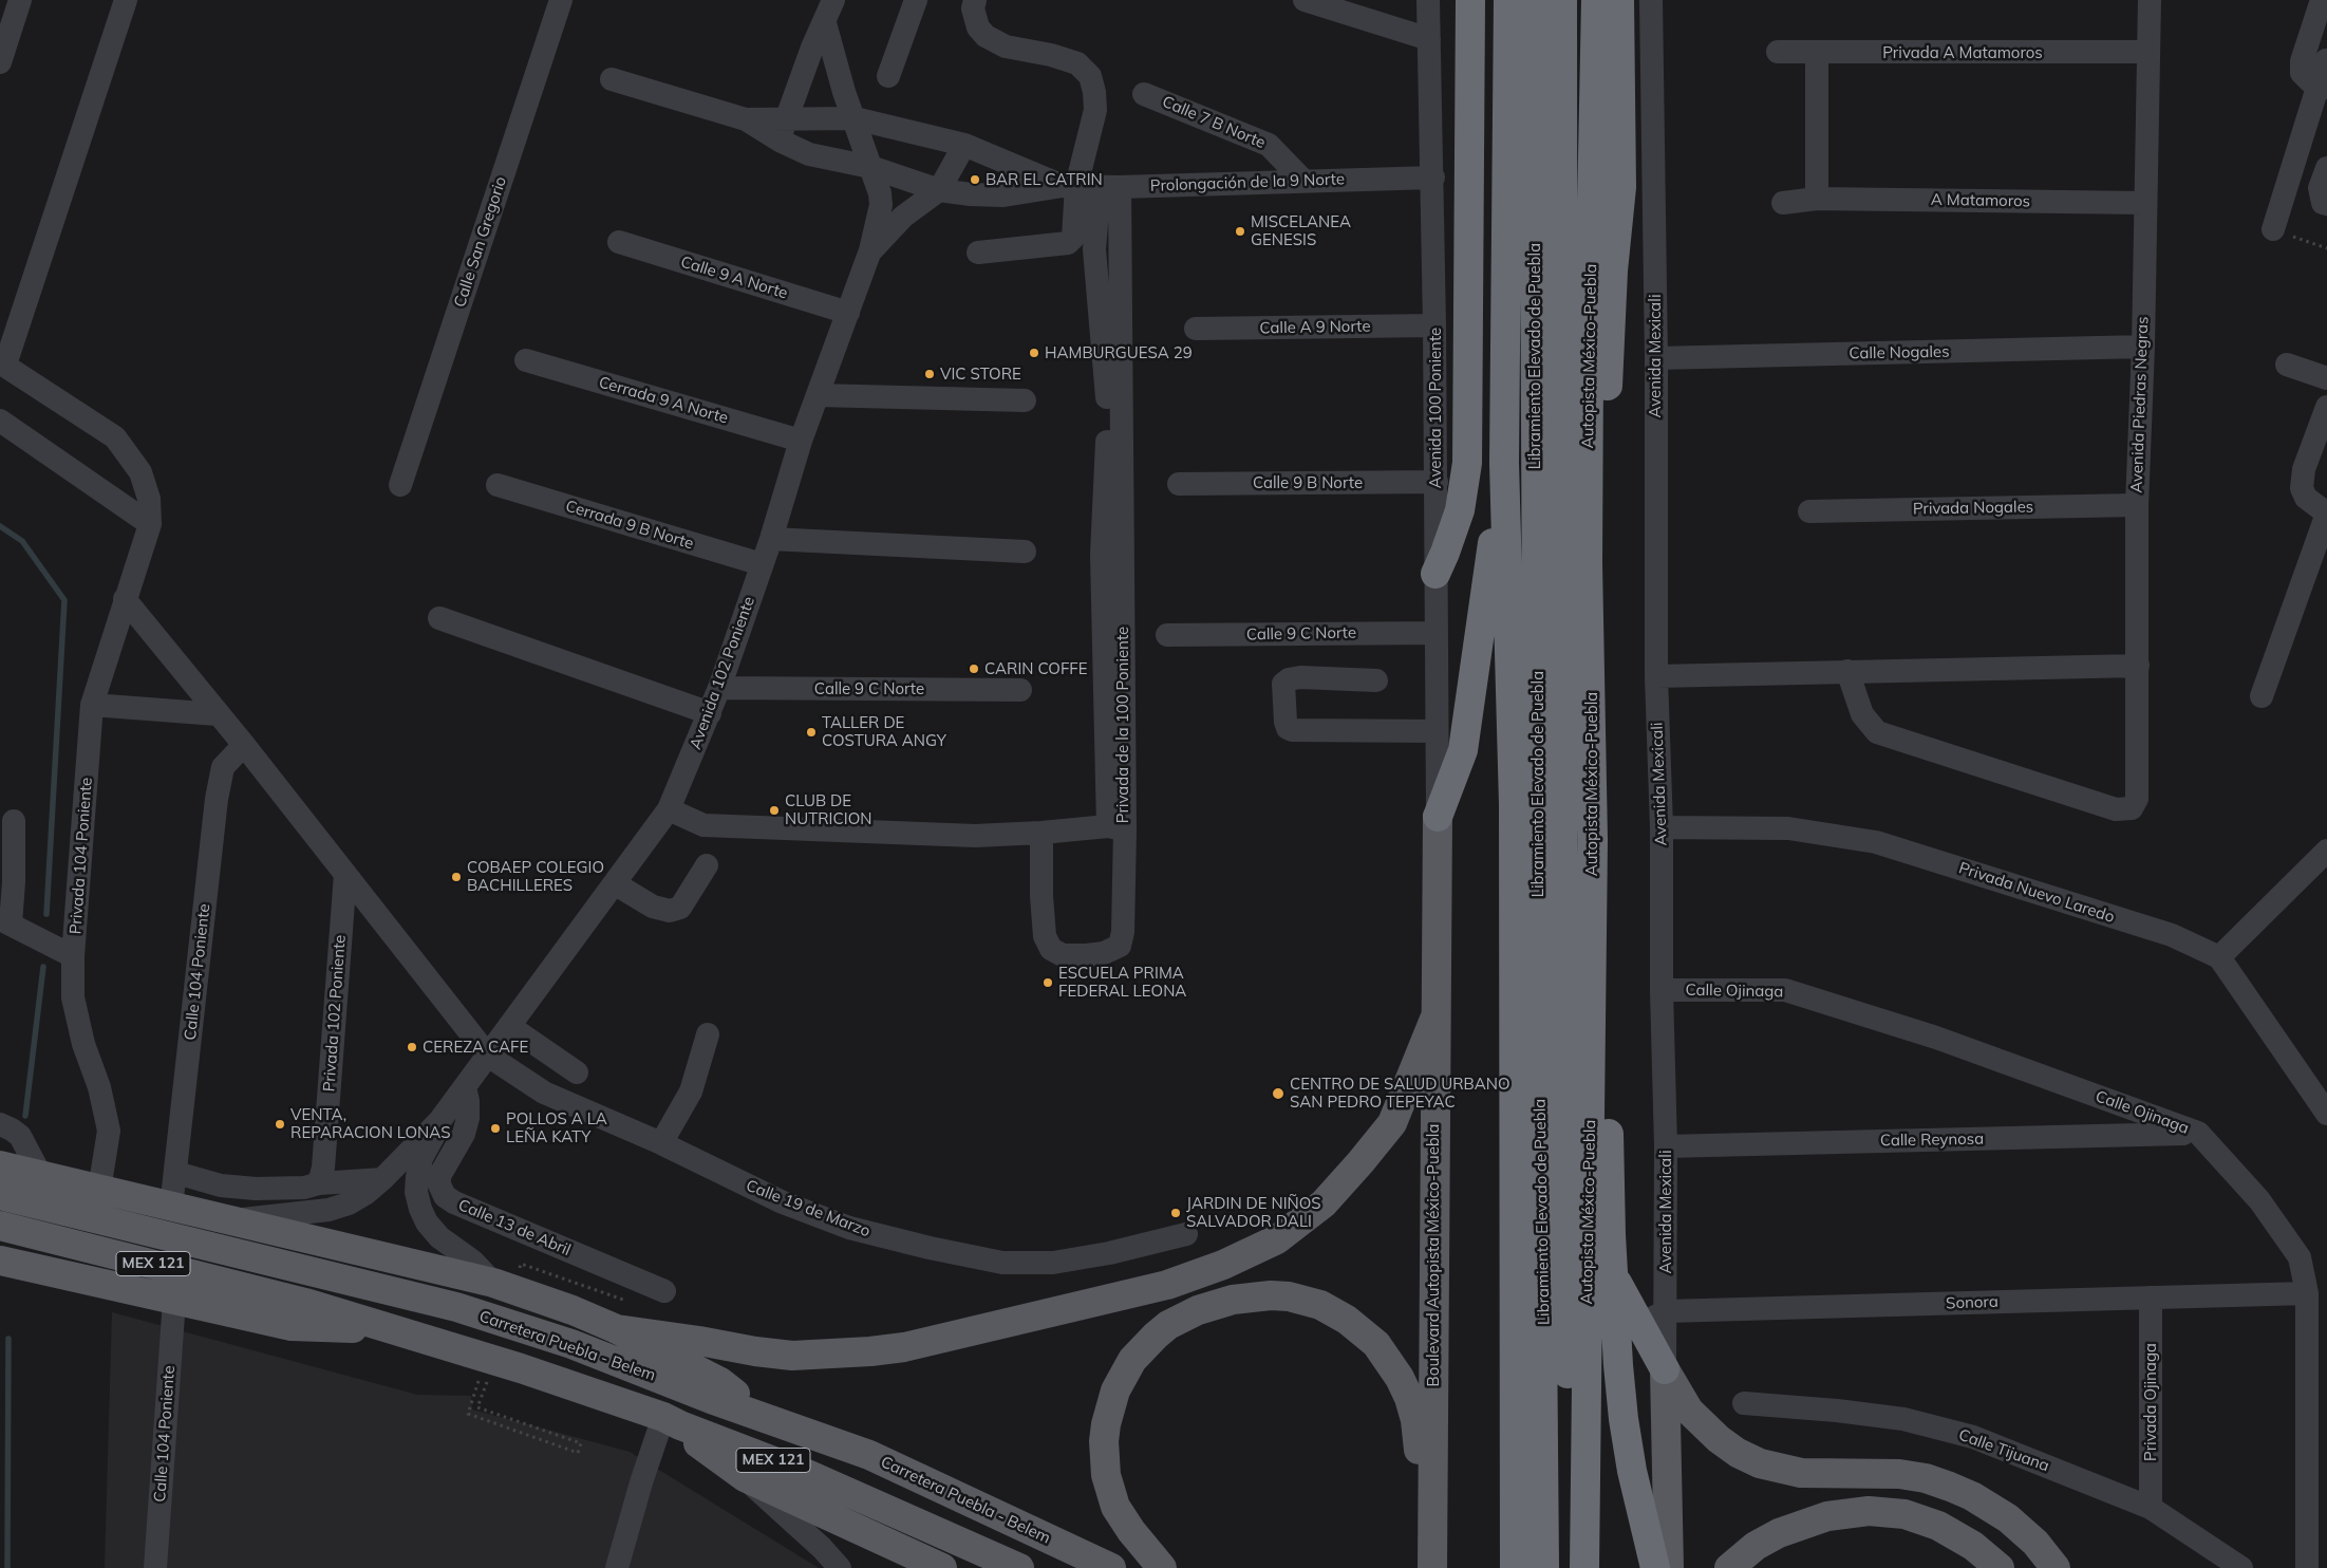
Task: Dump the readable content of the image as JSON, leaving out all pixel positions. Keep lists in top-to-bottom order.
{
  "streets": {
    "highway": ["Libramiento Elevado de Puebla", "Autopista México-Puebla"],
    "main road": [
      "Avenida Mexicali",
      "Boulevard Autopista México-Puebla",
      "MEX 121",
      "Carretera Puebla - Belem"
    ],
    "street": [
      "Privada A Matamoros",
      "Calle 7 B Norte",
      "Prolongación de la 9 Norte",
      "A Matamoros",
      "Calle San Gregorio",
      "Calle 9 A Norte",
      "Calle A 9 Norte",
      "Calle Nogales",
      "Cerrada 9 A Norte",
      "Avenida Piedras Negras",
      "Avenida 100 Poniente",
      "Calle 9 B Norte",
      "Privada Nogales",
      "Cerrada 9 B Norte",
      "Calle 9 C Norte",
      "Avenida 102 Poniente",
      "Privada de la 100 Poniente",
      "Privada 104 Poniente",
      "Privada Nuevo Laredo",
      "Calle 104 Poniente",
      "Calle Ojinaga",
      "Privada 102 Poniente",
      "Calle Reynosa",
      "Calle 19 de Marzo",
      "Calle 13 de Abril",
      "Sonora",
      "Privada Ojinaga",
      "Calle Tijuana"
    ]
  },
  "crossings": [
    ["Privada A Matamoros", "Avenida Piedras Negras"],
    ["Calle 7 B Norte", "Prolongación de la 9 Norte"],
    ["Prolongación de la 9 Norte", "Avenida 100 Poniente"],
    ["Prolongación de la 9 Norte", "Avenida 102 Poniente"],
    ["Prolongación de la 9 Norte", "Privada de la 100 Poniente"],
    ["A Matamoros", "Avenida Piedras Negras"],
    ["Calle 9 A Norte", "Avenida 102 Poniente"],
    ["Calle A 9 Norte", "Avenida 100 Poniente"],
    ["Calle Nogales", "Avenida Mexicali"],
    ["Calle Nogales", "Avenida Piedras Negras"],
    ["Avenida Mexicali", "Privada Nuevo Laredo"],
    ["Avenida Mexicali", "Calle Ojinaga"],
    ["Avenida Mexicali", "Calle Reynosa"],
    ["Avenida Mexicali", "Sonora"],
    ["Cerrada 9 A Norte", "Avenida 102 Poniente"],
    ["Avenida Piedras Negras", "Privada Nogales"],
    ["Avenida 100 Poniente", "Calle 9 B Norte"],
    ["Avenida 100 Poniente", "Calle 9 C Norte"],
    ["Avenida 100 Poniente", "Boulevard Autopista México-Puebla"],
    ["Cerrada 9 B Norte", "Avenida 102 Poniente"],
    ["Calle 9 C Norte", "Avenida 102 Poniente"],
    ["Avenida 102 Poniente", "Calle 19 de Marzo"],
    ["Avenida 102 Poniente", "Calle 13 de Abril"],
    ["Calle Ojinaga", "Calle Reynosa"],
    ["Calle Ojinaga", "Sonora"],
    ["Sonora", "Privada Ojinaga"],
    ["Privada Ojinaga", "Calle Tijuana"]
  ],
  "places": [
    "BAR EL CATRIN",
    "MISCELANEA GENESIS",
    "HAMBURGUESA 29",
    "VIC STORE",
    "CARIN COFFE",
    "TALLER DE COSTURA ANGY",
    "CLUB DE NUTRICION",
    "COBAEP COLEGIO BACHILLERES",
    "ESCUELA PRIMA FEDERAL LEONA",
    "CEREZA CAFE",
    "CENTRO DE SALUD URBANO SAN PEDRO TEPEYAC",
    "VENTA, REPARACION LONAS",
    "POLLOS A LA LEÑA KATY",
    "JARDIN DE NIÑOS SALVADOR DALI"
  ]
}
